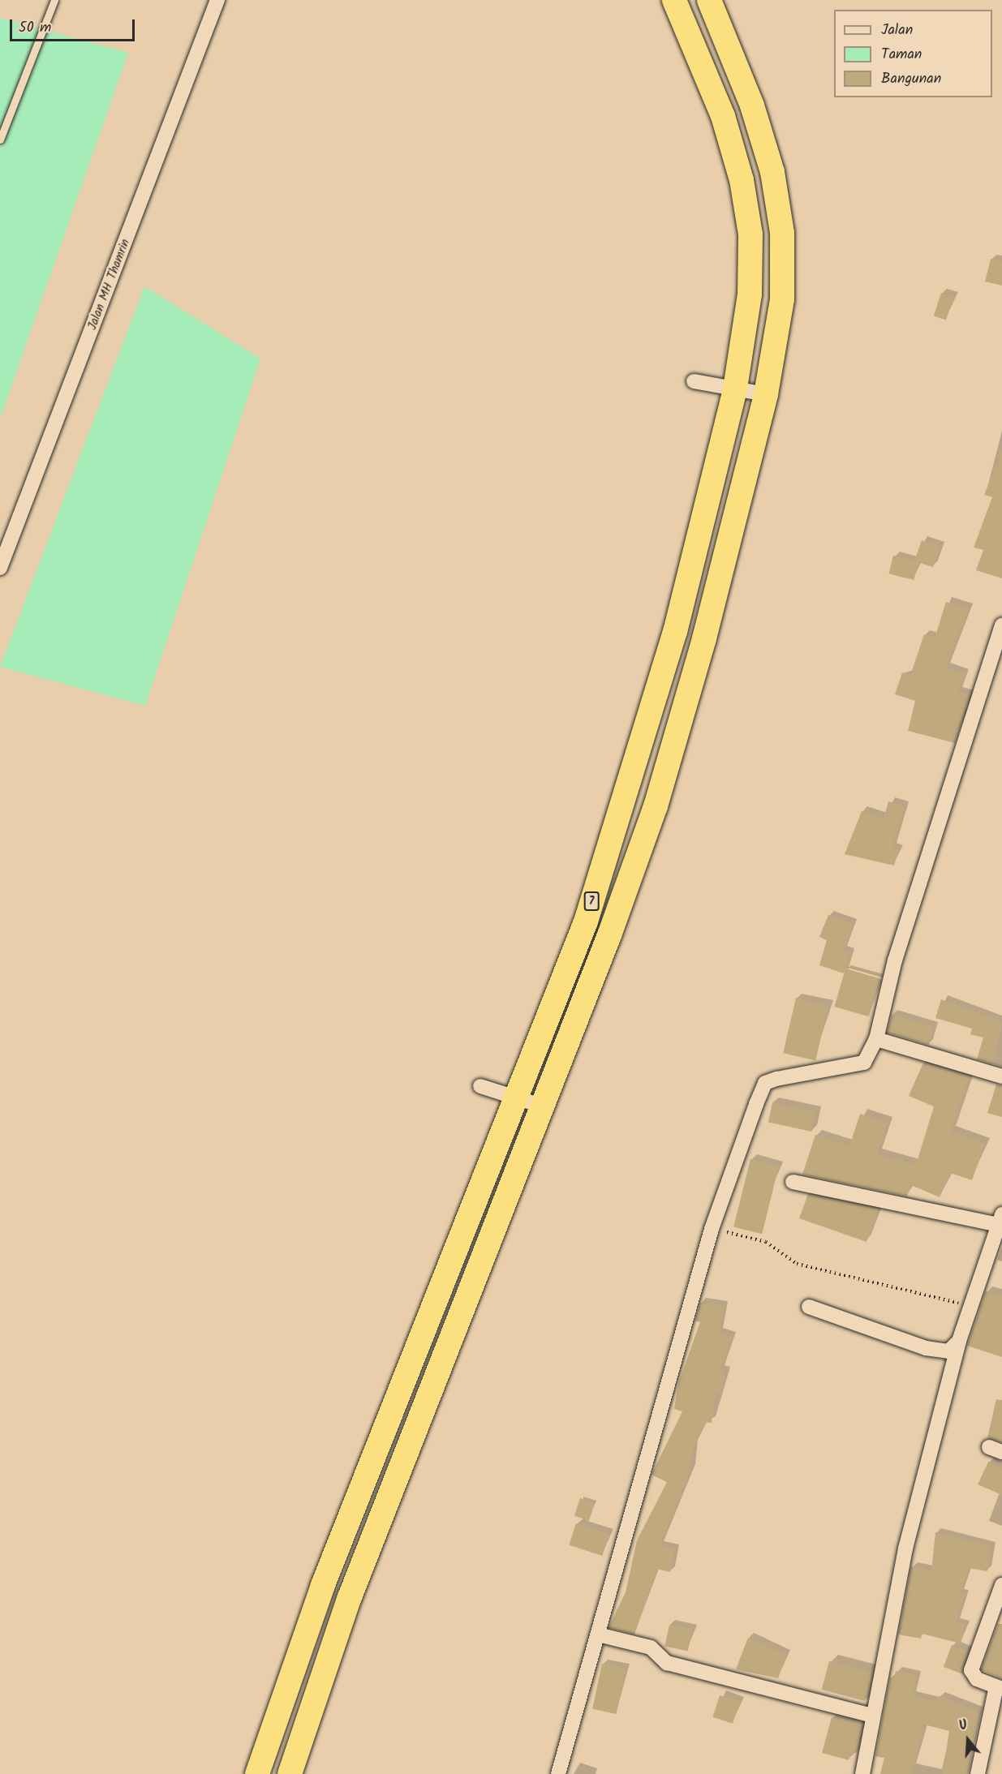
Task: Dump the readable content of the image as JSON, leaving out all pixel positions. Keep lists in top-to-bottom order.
{
  "streets": {
    "highway": ["7"],
    "street": ["Jalan MH Thamrin"]
  },
  "legend": ["Jalan", "Taman", "Bangunan"],
  "scale_bar": "50 m",
  "north": "top"
}
